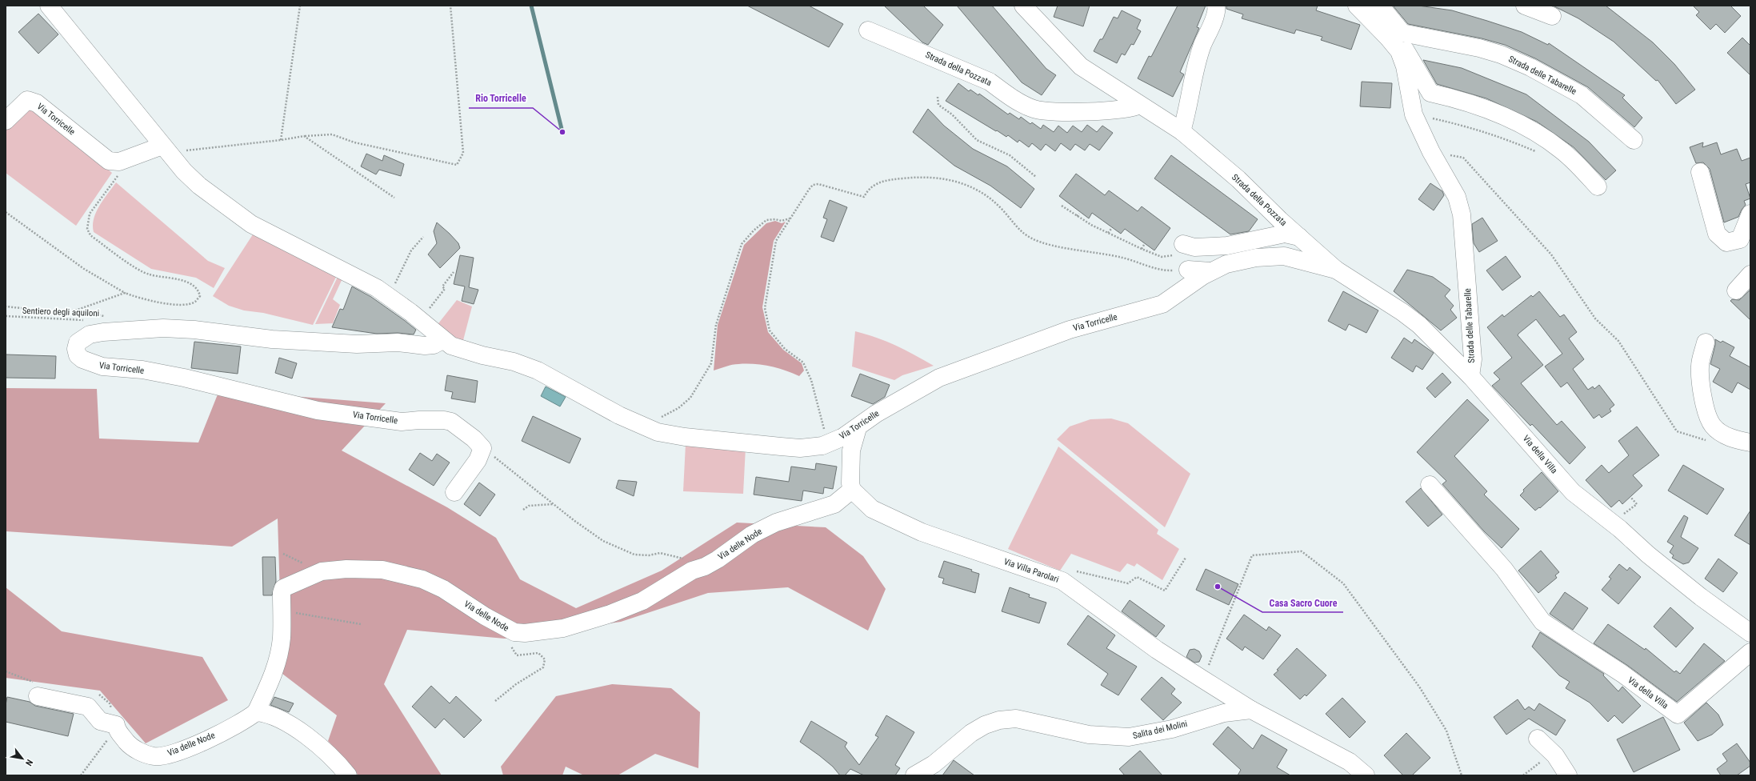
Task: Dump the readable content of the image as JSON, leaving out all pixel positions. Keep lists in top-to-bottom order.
{
  "streets": {
    "street": [
      "Strada della Pozzata",
      "Strada delle Tabarelle",
      "Via Torricelle",
      "Via della Villa",
      "Via delle Node",
      "Via Villa Parolari",
      "Salita dei Molini"
    ],
    "path": ["Sentiero degli aquiloni"]
  },
  "crossings": [
    ["Strada della Pozzata", "Via Torricelle"],
    ["Strada della Pozzata", "Via della Villa"],
    ["Strada delle Tabarelle", "Via della Villa"],
    ["Via Torricelle", "Via della Villa"],
    ["Via delle Node", "Via Villa Parolari"],
    ["Via Villa Parolari", "Salita dei Molini"]
  ],
  "places": ["Rio Torricelle", "Casa Sacro Cuore"],
  "north": "bottom right"
}
